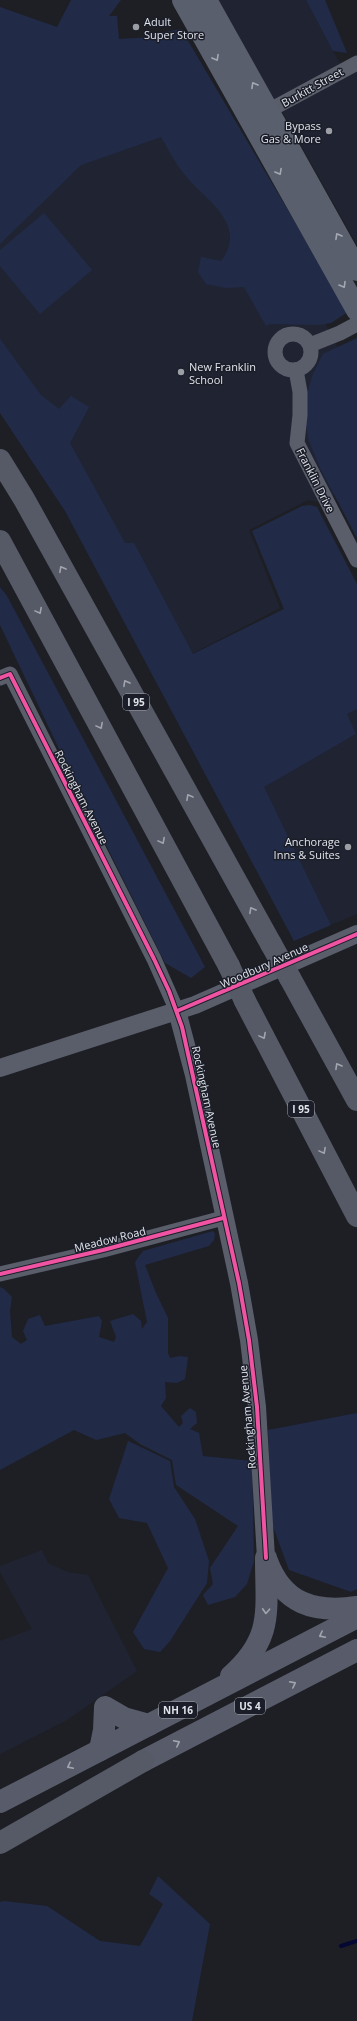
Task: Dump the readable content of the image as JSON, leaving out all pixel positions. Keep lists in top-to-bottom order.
{
  "streets": {
    "highway": ["I 95", "US 4", "NH 16"],
    "street": [
      "Burkitt Street",
      "Franklin Drive",
      "Rockingham Avenue",
      "Woodbury Avenue",
      "Meadow Road"
    ]
  },
  "crossings": [
    ["Rockingham Avenue", "Woodbury Avenue"],
    ["Rockingham Avenue", "Meadow Road"]
  ],
  "places": [
    "Adult Super Store",
    "Bypass Gas & More",
    "New Franklin School",
    "Anchorage Inns & Suites"
  ]
}
